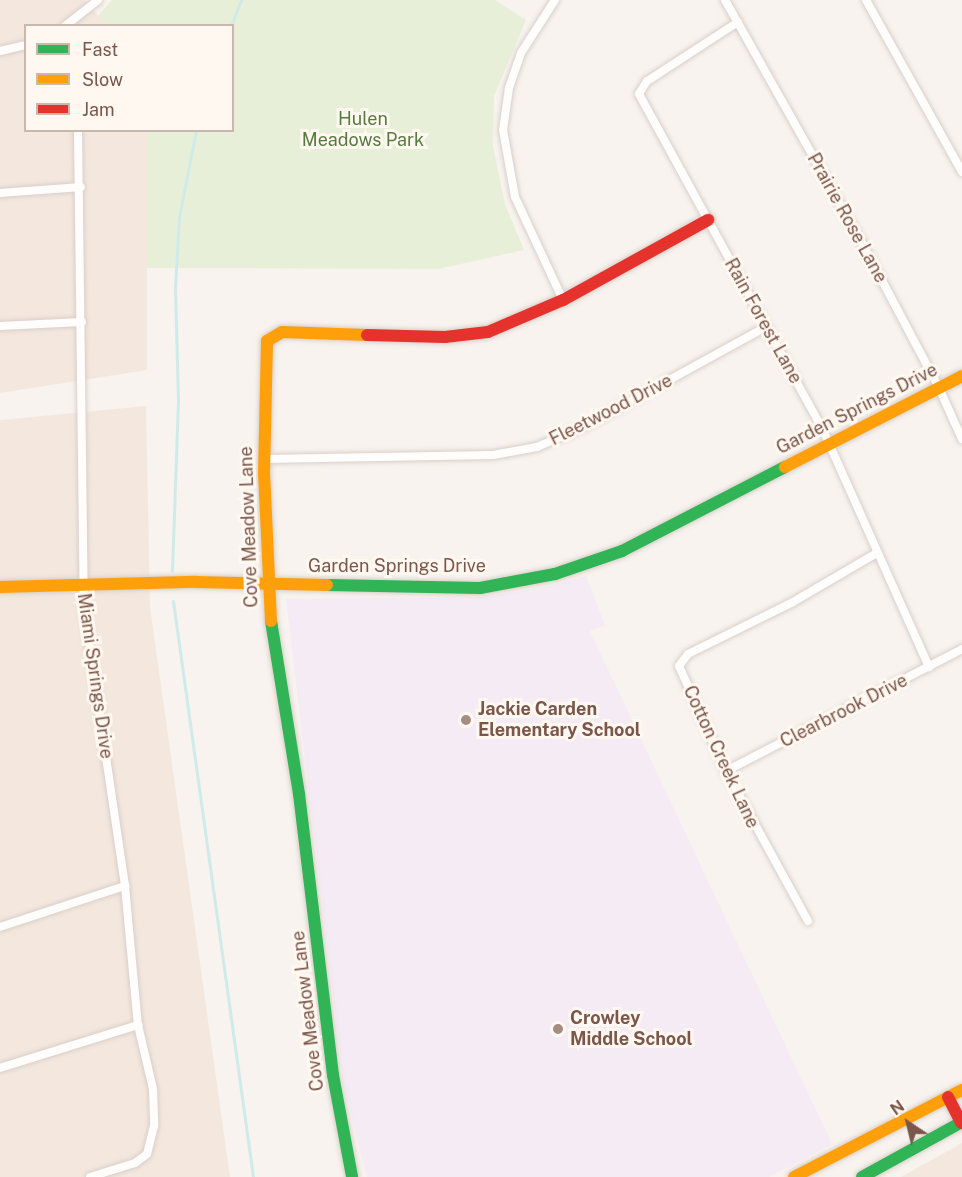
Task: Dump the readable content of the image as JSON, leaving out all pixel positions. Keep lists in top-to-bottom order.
{
  "streets": {
    "street": [
      "Prairie Rose Lane",
      "Rain Forest Lane",
      "Garden Springs Drive",
      "Fleetwood Drive",
      "Cove Meadow Lane",
      "Miami Springs Drive",
      "Clearbrook Drive",
      "Cotton Creek Lane"
    ]
  },
  "crossings": [
    ["Prairie Rose Lane", "Rain Forest Lane"],
    ["Prairie Rose Lane", "Garden Springs Drive"],
    ["Rain Forest Lane", "Garden Springs Drive"],
    ["Rain Forest Lane", "Fleetwood Drive"],
    ["Rain Forest Lane", "Cove Meadow Lane"],
    ["Rain Forest Lane", "Clearbrook Drive"],
    ["Rain Forest Lane", "Cotton Creek Lane"],
    ["Garden Springs Drive", "Cove Meadow Lane"],
    ["Garden Springs Drive", "Miami Springs Drive"],
    ["Fleetwood Drive", "Cove Meadow Lane"],
    ["Clearbrook Drive", "Cotton Creek Lane"]
  ],
  "parks": ["Hulen Meadows Park"],
  "places": ["Jackie Carden Elementary School", "Crowley Middle School"],
  "legend": ["Fast", "Slow", "Jam"],
  "north": "top left"
}
